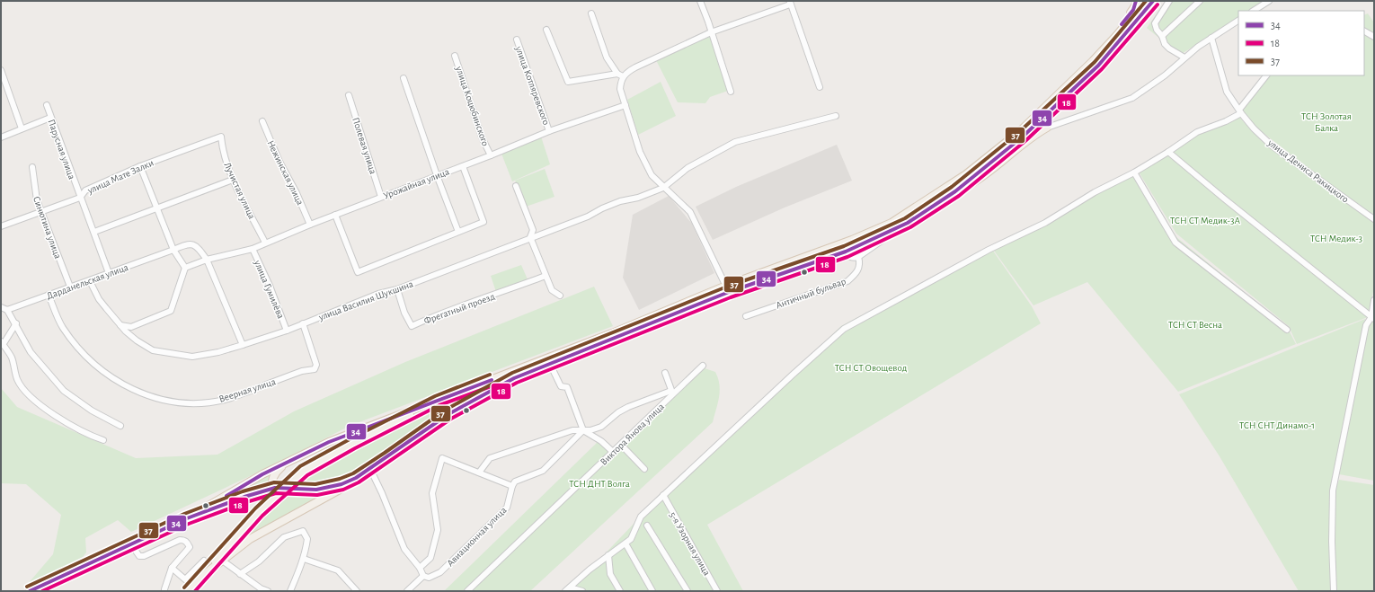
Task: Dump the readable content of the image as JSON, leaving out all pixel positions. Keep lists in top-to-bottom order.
{
  "streets": {
    "street": [
      "улица Котляревского",
      "улица Коцюбинского",
      "Полевая улица",
      "Парусная улица",
      "улица Дениса Ракицкого",
      "Нежинская улица",
      "улица Мате Залки",
      "Урожайная улица",
      "Лучистая улица",
      "Синютина улица",
      "Дарданельская улица",
      "улица Гумилёва",
      "Античный бульвар",
      "улица Василия Шукшина",
      "Фрегатный проезд",
      "Веерная улица",
      "Виктора Янова улица",
      "Авиационная улица",
      "5-я Узорная улица"
    ]
  },
  "crossings": [
    ["улица Котляревского", "Урожайная улица"],
    ["улица Коцюбинского", "Урожайная улица"],
    ["Полевая улица", "Урожайная улица"],
    ["Парусная улица", "улица Мате Залки"],
    ["Парусная улица", "Дарданельская улица"],
    ["Нежинская улица", "Урожайная улица"],
    ["улица Мате Залки", "Лучистая улица"],
    ["улица Мате Залки", "Синютина улица"],
    ["Урожайная улица", "Лучистая улица"],
    ["Урожайная улица", "Дарданельская улица"],
    ["Урожайная улица", "улица Гумилёва"],
    ["Синютина улица", "Дарданельская улица"],
    ["Дарданельская улица", "улица Василия Шукшина"],
    ["Дарданельская улица", "Веерная улица"],
    ["улица Гумилёва", "улица Василия Шукшина"],
    ["улица Василия Шукшина", "Фрегатный проезд"],
    ["улица Василия Шукшина", "Веерная улица"]
  ],
  "parks": [
    "ТСН Золотая Балка",
    "ТСН СТ Медик-3А",
    "ТСН Медик-3",
    "ТСН СТ Весна",
    "ТСН СТ Овощевод",
    "ТСН СНТ Динамо-1",
    "ТСН ДНТ Волга"
  ],
  "lines": ["transit line 34", "transit line 37", "transit line 18"],
  "legend": ["34", "18", "37"]
}
